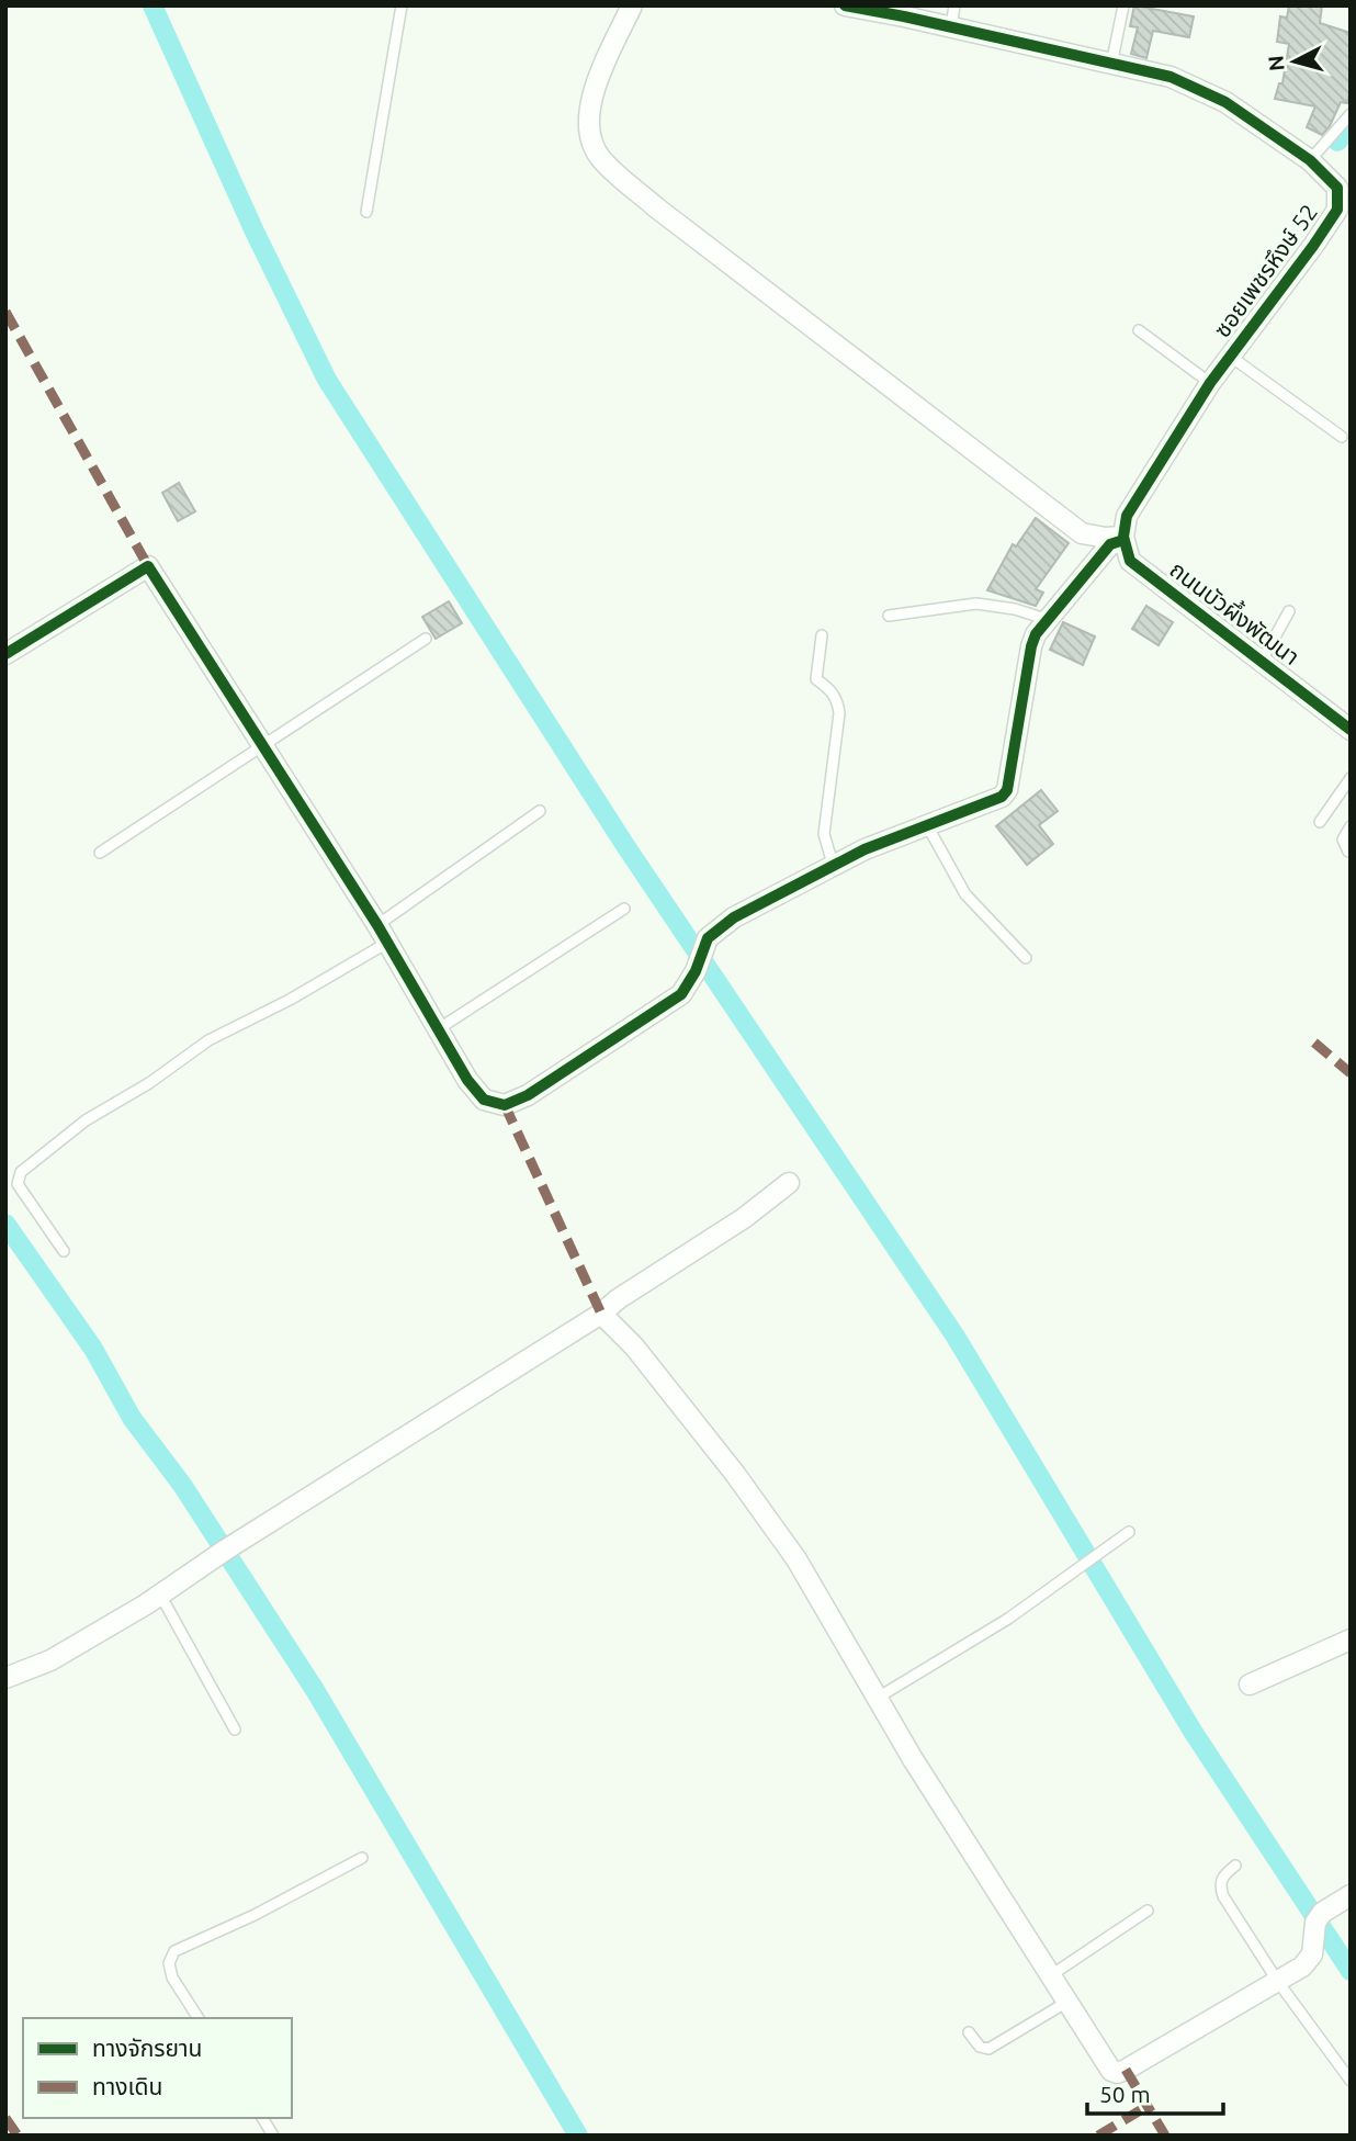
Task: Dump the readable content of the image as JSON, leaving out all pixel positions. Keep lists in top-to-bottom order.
{
  "streets": {
    "street": ["ซอยเพชรหึงษ์ 52", "ถนนบัวผึ้งพัฒนา"]
  },
  "crossings": [
    ["ซอยเพชรหึงษ์ 52", "ถนนบัวผึ้งพัฒนา"]
  ],
  "legend": ["ทางจักรยาน", "ทางเดิน"],
  "scale_bar": "50 m",
  "north": "left"
}
